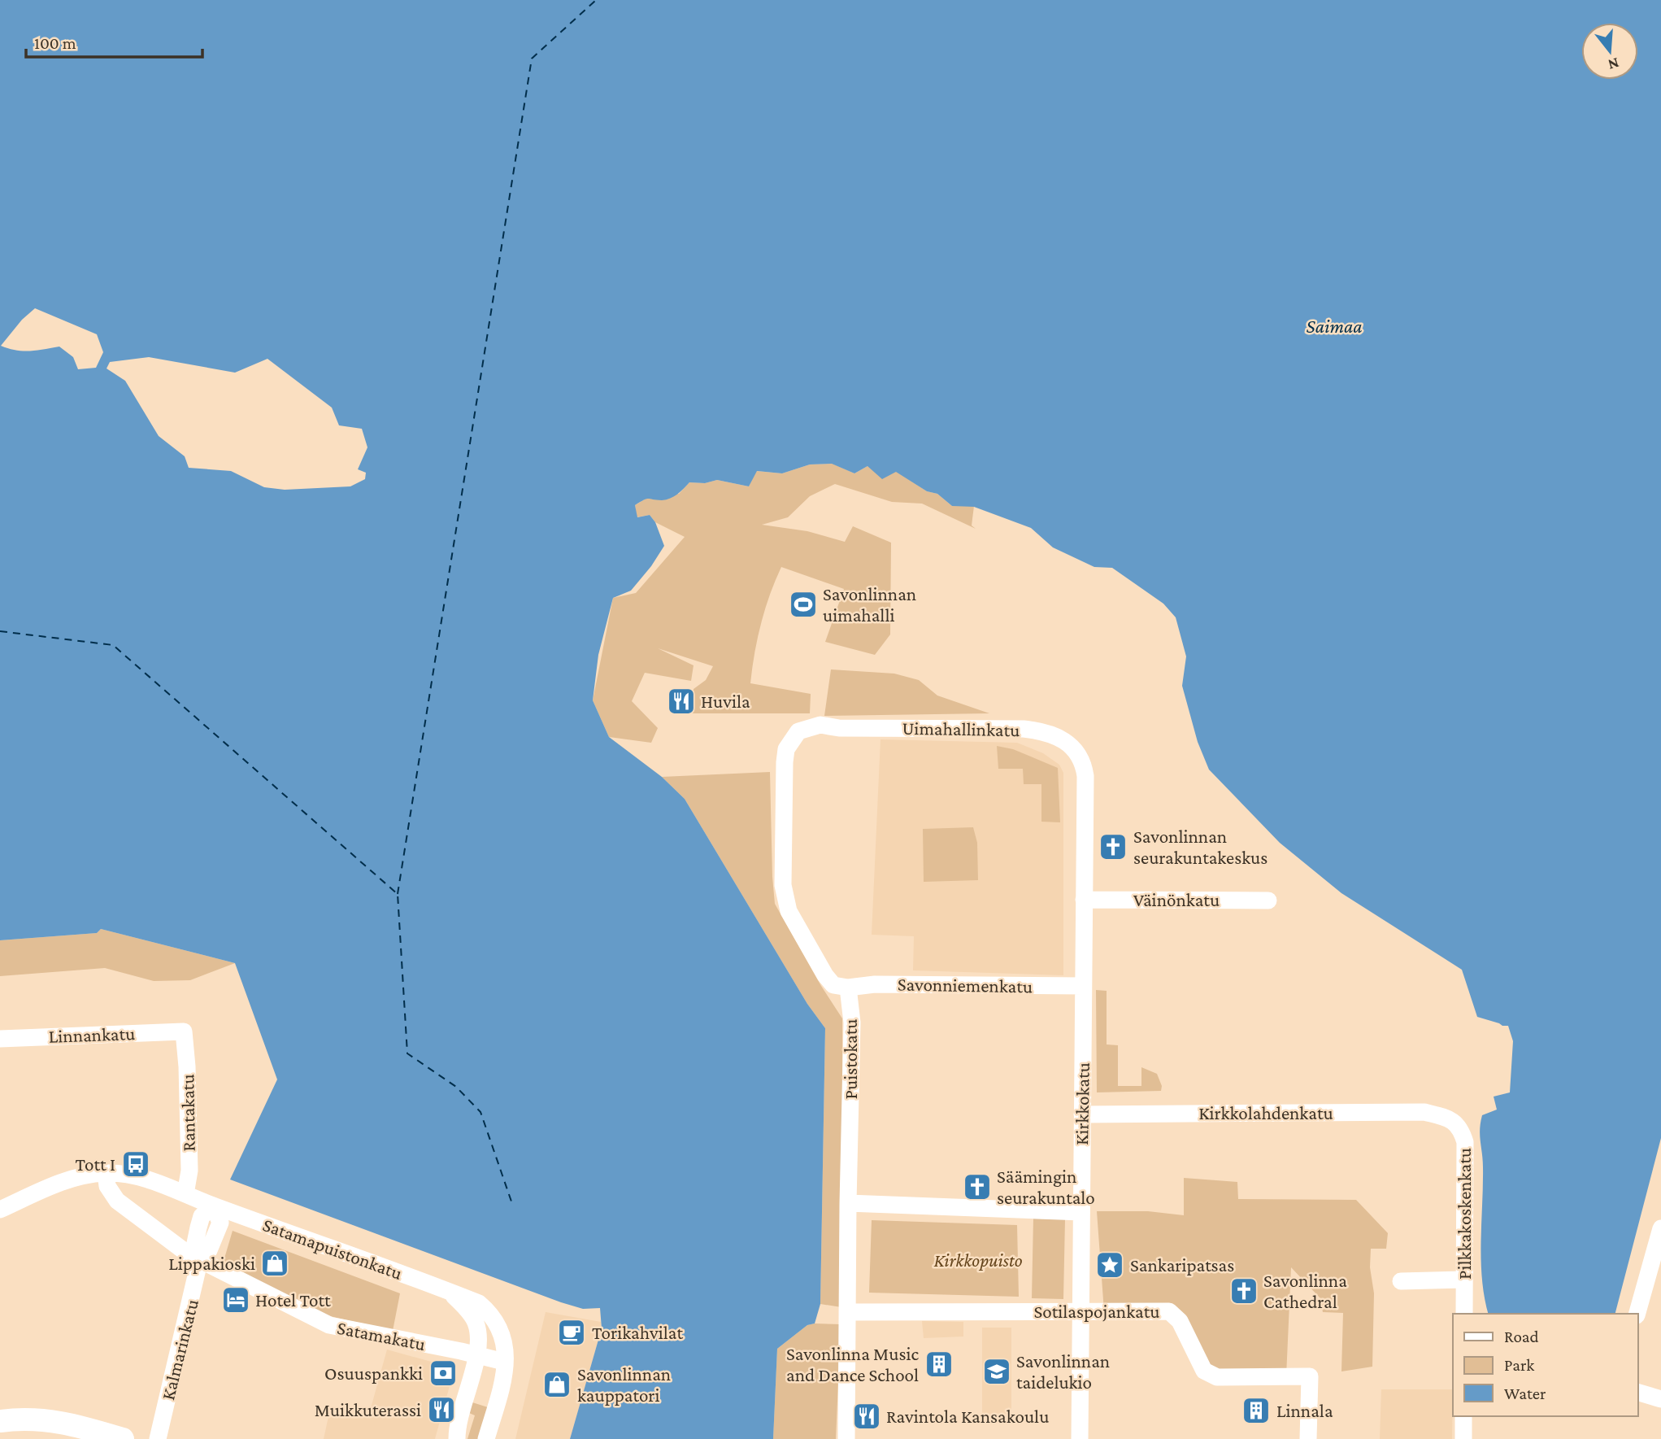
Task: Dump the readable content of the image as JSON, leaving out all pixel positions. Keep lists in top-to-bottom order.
{
  "streets": {
    "street": [
      "Uimahallinkatu",
      "Väinönkatu",
      "Savonniemenkatu",
      "Linnankatu",
      "Puistokatu",
      "Kirkkokatu",
      "Rantakatu",
      "Kirkkolahdenkatu",
      "Pilkkakoskenkatu",
      "Satamapuistonkatu",
      "Sotilaspojankatu",
      "Satamakatu",
      "Kalmarinkatu"
    ]
  },
  "crossings": [
    ["Uimahallinkatu", "Savonniemenkatu"],
    ["Uimahallinkatu", "Puistokatu"],
    ["Uimahallinkatu", "Kirkkokatu"],
    ["Väinönkatu", "Kirkkokatu"],
    ["Savonniemenkatu", "Puistokatu"],
    ["Savonniemenkatu", "Kirkkokatu"],
    ["Linnankatu", "Rantakatu"],
    ["Puistokatu", "Sotilaspojankatu"],
    ["Kirkkokatu", "Kirkkolahdenkatu"],
    ["Kirkkokatu", "Sotilaspojankatu"],
    ["Rantakatu", "Satamapuistonkatu"],
    ["Kirkkolahdenkatu", "Pilkkakoskenkatu"],
    ["Satamapuistonkatu", "Satamakatu"],
    ["Satamapuistonkatu", "Kalmarinkatu"],
    ["Satamakatu", "Kalmarinkatu"]
  ],
  "water": ["Saimaa"],
  "parks": ["Kirkkopuisto"],
  "places": {
    "sports": ["Savonlinnan uimahalli"],
    "restaurant": ["Huvila", "Muikkuterassi", "Ravintola Kansakoulu"],
    "church": ["Savonlinnan seurakuntakeskus", "Säämingin seurakuntalo", "Savonlinna Cathedral"],
    "bus stop": ["Tott I"],
    "shop": ["Lippakioski", "Savonlinnan kauppatori"],
    "place": ["Sankaripatsas"],
    "hotel": ["Hotel Tott"],
    "cafe": ["Torikahvilat"],
    "building": ["Savonlinna Music and Dance School", "Linnala"],
    "school or university": ["Savonlinnan taidelukio"],
    "bank": ["Osuuspankki"]
  },
  "legend": ["Road", "Park", "Water"],
  "scale_bar": "100 m",
  "north": "bottom"
}
